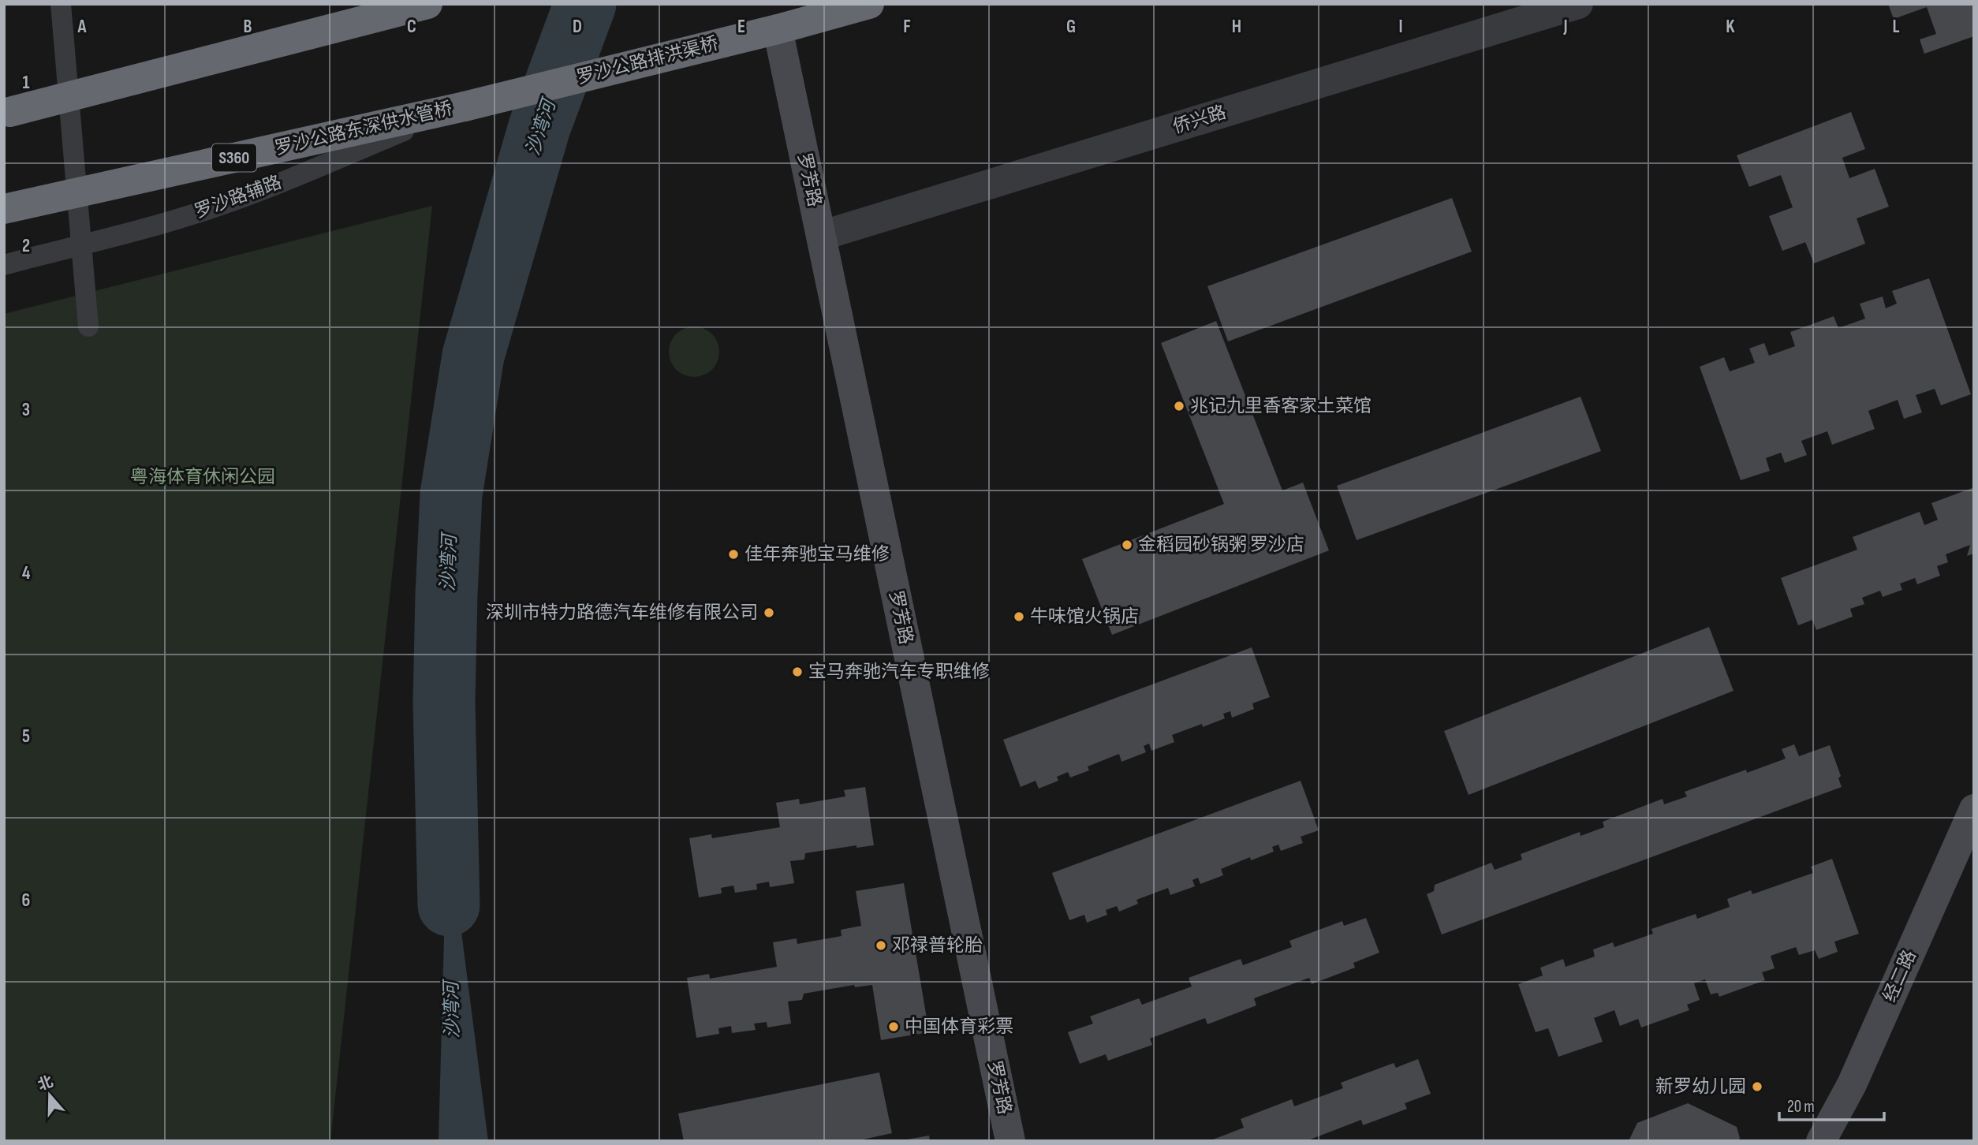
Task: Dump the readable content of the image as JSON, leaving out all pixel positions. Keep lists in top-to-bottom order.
{
  "streets": {
    "highway": ["罗沙公路排洪渠桥", "罗沙公路东深供水管桥", "S360"],
    "main road": ["罗芳路", "经二路"],
    "street": ["侨兴路"],
    "lane": ["罗沙路辅路"]
  },
  "crossings": [
    ["罗沙公路排洪渠桥", "罗沙公路东深供水管桥"],
    ["罗沙公路排洪渠桥", "S360"],
    ["罗沙公路排洪渠桥", "罗芳路"],
    ["罗沙公路排洪渠桥", "罗沙路辅路"],
    ["侨兴路", "罗芳路"],
    ["罗沙公路东深供水管桥", "罗沙路辅路"],
    ["S360", "罗芳路"]
  ],
  "water": ["沙湾河"],
  "parks": ["粤海体育休闲公园"],
  "places": [
    "兆记九里香客家土菜馆",
    "金稻园砂锅粥 罗沙店",
    "佳年奔驰宝马维修",
    "深圳市特力路德汽车维修有限公司",
    "牛味馆火锅店",
    "宝马奔驰汽车专职维修",
    "邓禄普轮胎",
    "中国体育彩票",
    "新罗幼儿园"
  ],
  "scale_bar": "20 m",
  "north": "top",
  "grid": {
    "columns": [
      "A",
      "B",
      "C",
      "D",
      "E",
      "F",
      "G",
      "H",
      "I",
      "J",
      "K",
      "L"
    ],
    "rows": [
      "1",
      "2",
      "3",
      "4",
      "5",
      "6"
    ]
  }
}
